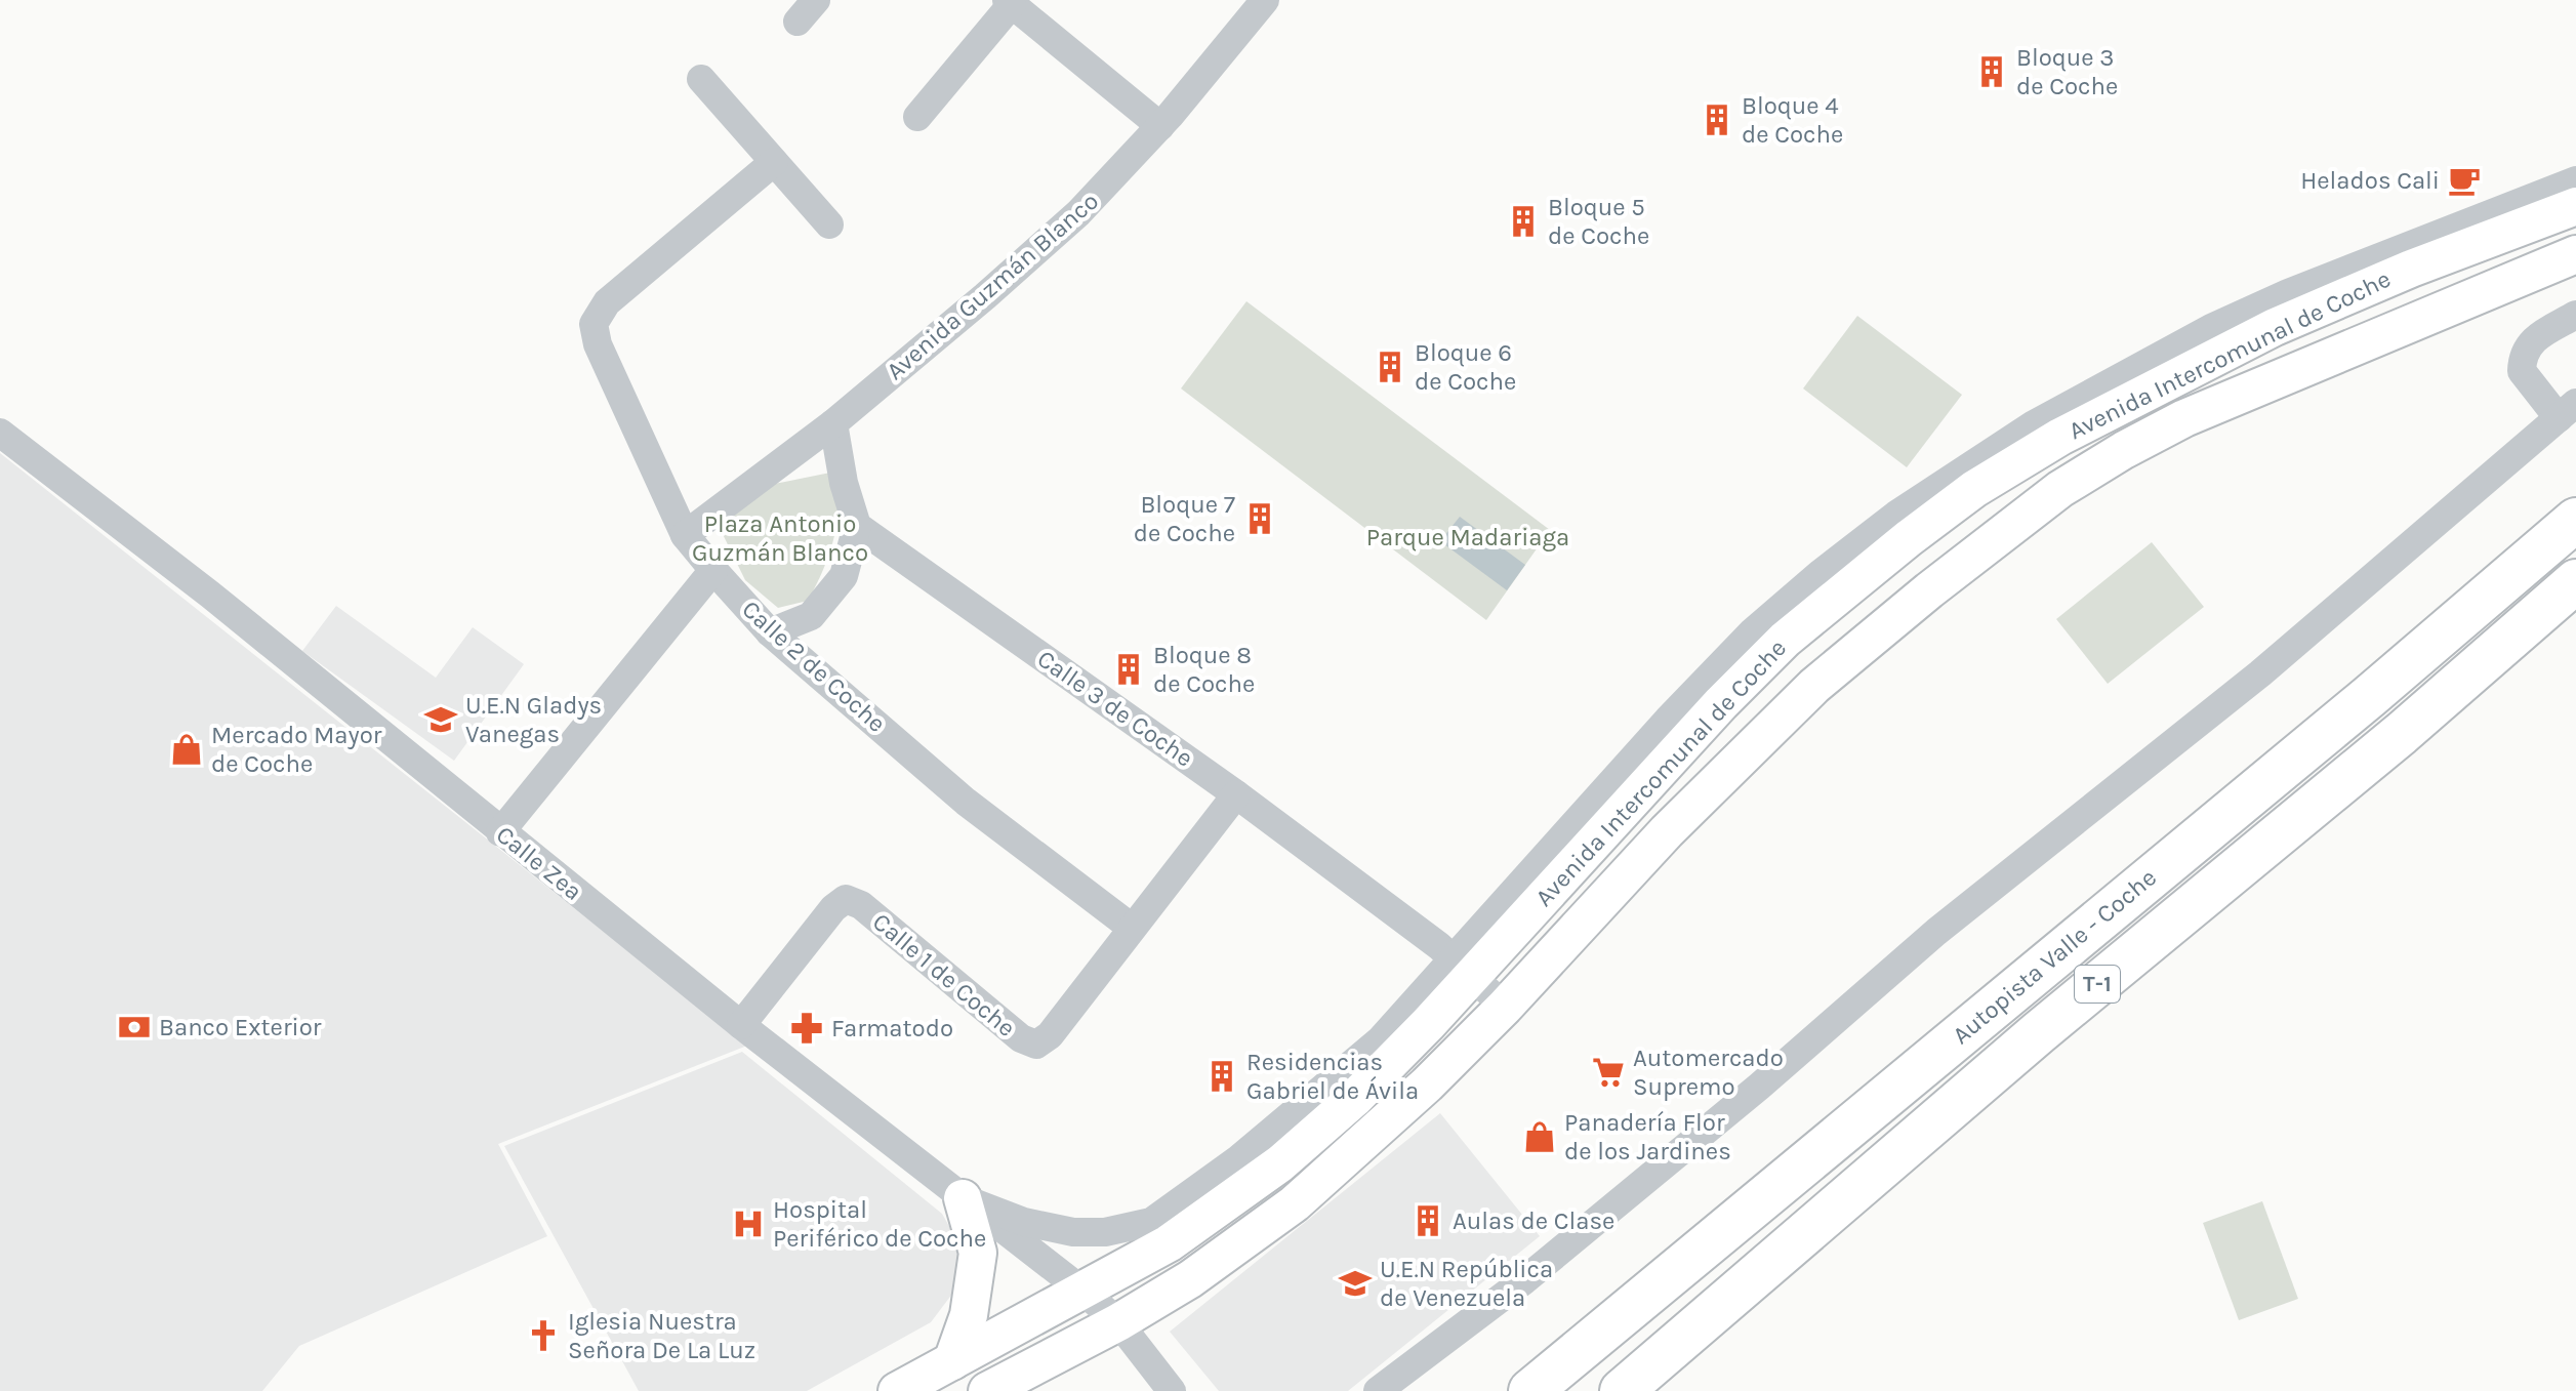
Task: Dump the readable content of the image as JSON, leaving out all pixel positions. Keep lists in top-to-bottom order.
{
  "streets": {
    "highway": ["Autopista Valle - Coche", "T-1"],
    "main road": ["Avenida Intercomunal de Coche"],
    "street": [
      "Avenida Guzmán Blanco",
      "Calle 2 de Coche",
      "Calle 3 de Coche",
      "Calle Zea",
      "Calle 1 de Coche"
    ]
  },
  "crossings": [
    ["Avenida Guzmán Blanco", "Calle 2 de Coche"],
    ["Avenida Intercomunal de Coche", "Calle 3 de Coche"],
    ["Avenida Intercomunal de Coche", "Calle Zea"],
    ["Calle 2 de Coche", "Calle 1 de Coche"],
    ["Calle 3 de Coche", "Calle 1 de Coche"],
    ["Calle Zea", "Calle 1 de Coche"]
  ],
  "parks": ["Plaza Antonio Guzmán Blanco", "Parque Madariaga"],
  "places": {
    "building": [
      "Bloque 3 de Coche",
      "Bloque 4 de Coche",
      "Bloque 5 de Coche",
      "Bloque 6 de Coche",
      "Bloque 7 de Coche",
      "Bloque 8 de Coche",
      "Residencias Gabriel de Ávila",
      "Aulas de Clase"
    ],
    "cafe": ["Helados Cali"],
    "school or university": ["U.E.N Gladys Vanegas", "U.E.N República de Venezuela"],
    "shop": ["Mercado Mayor de Coche", "Panadería Flor de los Jardines"],
    "bank": ["Banco Exterior"],
    "pharmacy": ["Farmatodo"],
    "supermarket": ["Automercado Supremo"],
    "hospital": ["Hospital Periférico de Coche"],
    "church": ["Iglesia Nuestra Señora De La Luz"]
  }
}
